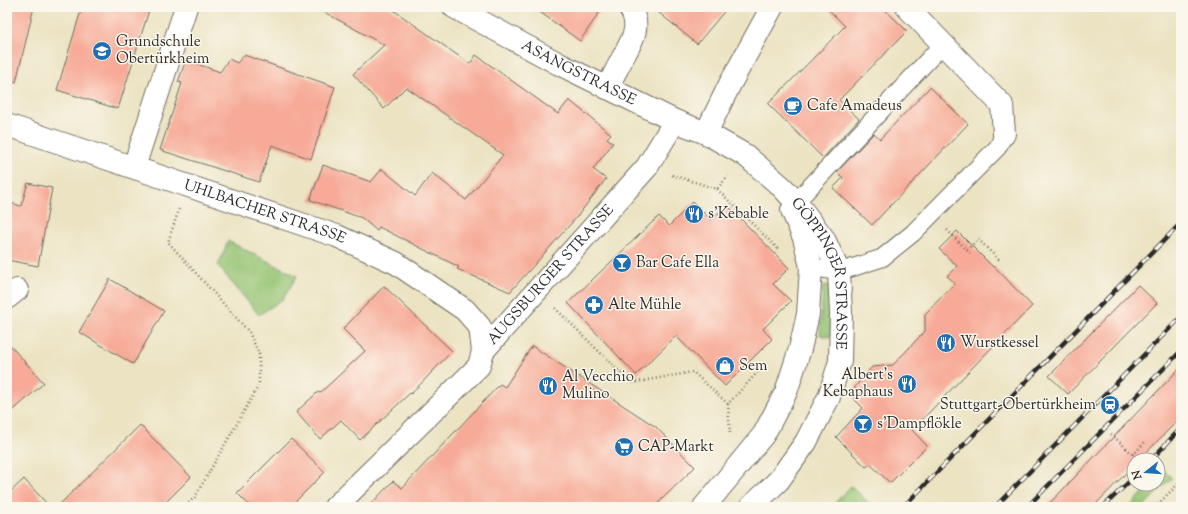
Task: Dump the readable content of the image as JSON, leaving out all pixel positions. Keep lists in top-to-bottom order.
{
  "streets": {
    "street": [
      "ASANGSTRASSE",
      "UHLBACHER STRASSE",
      "AUGSBURGER STRASSE",
      "GÖPPINGER STRASSE"
    ]
  },
  "crossings": [
    ["ASANGSTRASSE", "AUGSBURGER STRASSE"],
    ["ASANGSTRASSE", "GÖPPINGER STRASSE"],
    ["UHLBACHER STRASSE", "AUGSBURGER STRASSE"]
  ],
  "places": {
    "school or university": ["Grundschule Obertürkheim"],
    "cafe": ["Cafe Amadeus"],
    "restaurant": [
      "s'Kebable",
      "Wurstkessel",
      "Albert's Kebaphaus",
      "Al Vecchio Mulino"
    ],
    "bar": ["Bar Cafe Ella", "s'Dampflökle"],
    "pharmacy": ["Alte Mühle"],
    "shop": ["Sem"],
    "station": ["Stuttgart-Obertürkheim"],
    "supermarket": ["CAP-Markt"]
  },
  "north": "left"
}
